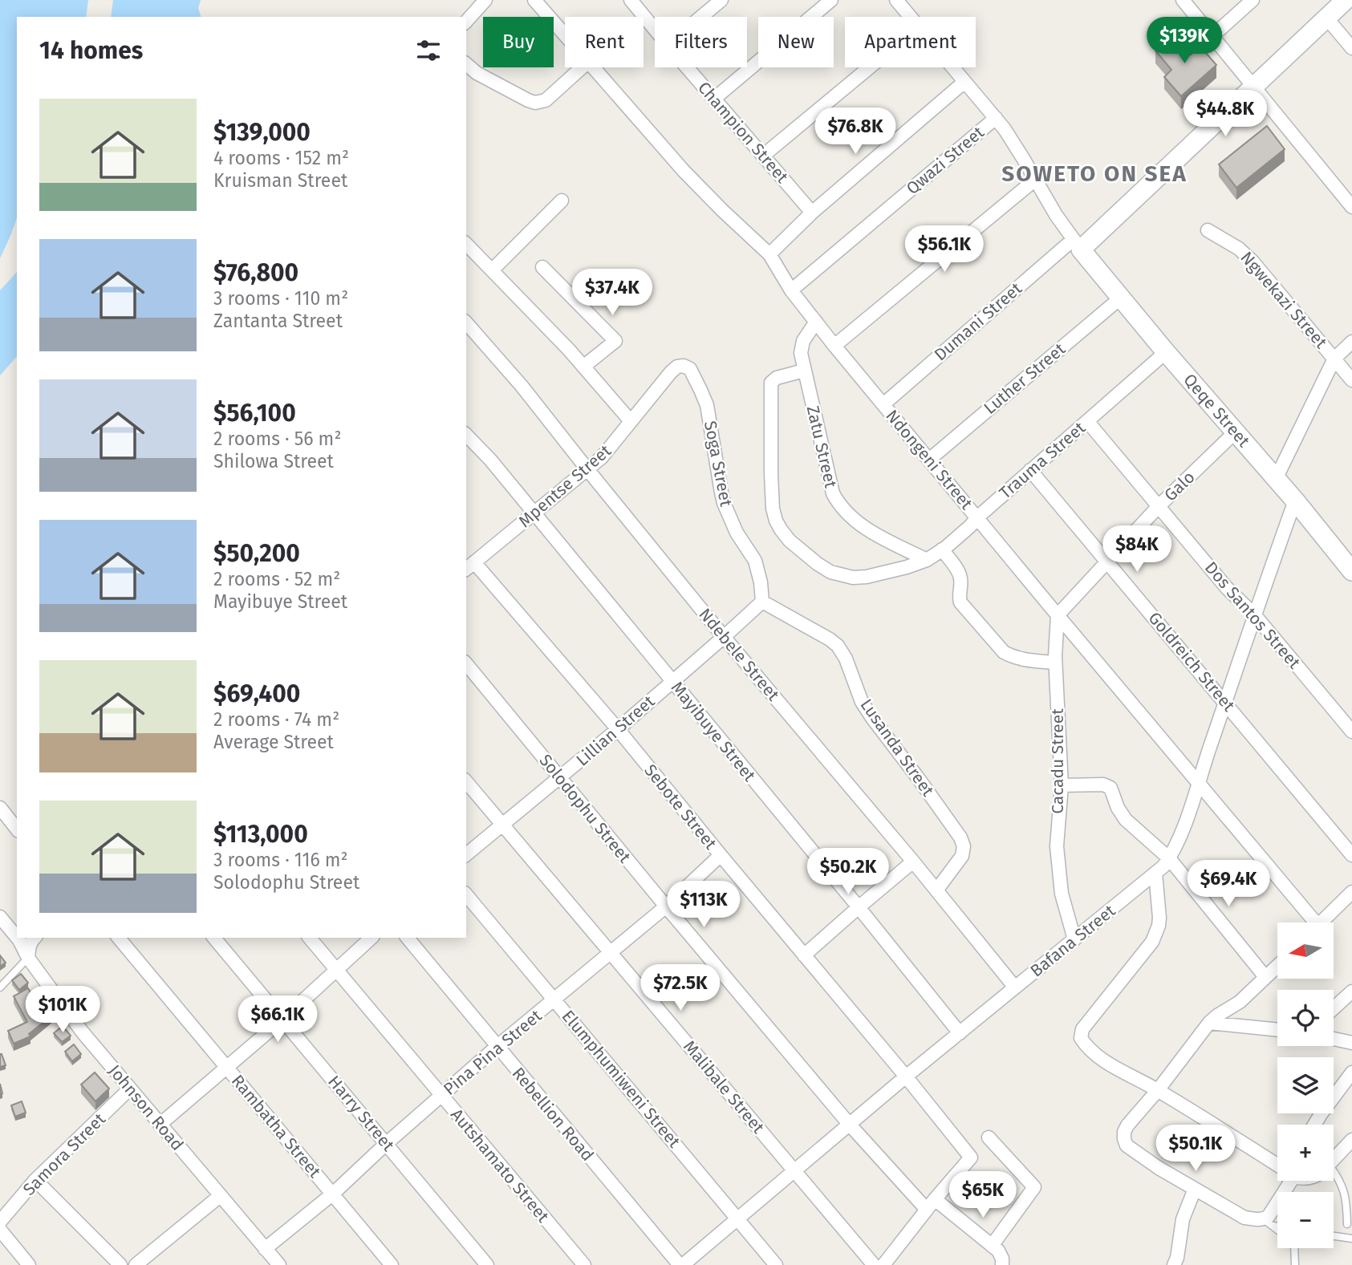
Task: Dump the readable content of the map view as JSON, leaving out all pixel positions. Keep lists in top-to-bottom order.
{
  "streets": {
    "street": [
      "Champion Street",
      "Qwazi Street",
      "Ngwekazi Street",
      "Dumani Street",
      "Luther Street",
      "Qeqe Street",
      "Zatu Street",
      "Ndongeni Street",
      "Trauma Street",
      "Soga Street",
      "Mpentse Street",
      "Galo",
      "Dos Santos Street",
      "Ndebele Street",
      "Goldreich Street",
      "Lillian Street",
      "Mayibuye Street",
      "Lusanda Street",
      "Cacadu Street",
      "Sebote Street",
      "Solodophu Street",
      "Bafana Street",
      "Pina Pina Street",
      "Elumphumiweni Street",
      "Malibale Street",
      "Johnson Road",
      "Harry Street",
      "Rebellion Road",
      "Rambatha Street",
      "Samora Street",
      "Autshamato Street"
    ]
  },
  "crossings": [
    ["Qwazi Street", "Ndongeni Street"],
    ["Dumani Street", "Qeqe Street"],
    ["Dumani Street", "Ndongeni Street"],
    ["Luther Street", "Qeqe Street"],
    ["Luther Street", "Ndongeni Street"],
    ["Qeqe Street", "Trauma Street"],
    ["Qeqe Street", "Galo"],
    ["Qeqe Street", "Bafana Street"],
    ["Zatu Street", "Ndongeni Street"],
    ["Zatu Street", "Trauma Street"],
    ["Ndongeni Street", "Trauma Street"],
    ["Ndongeni Street", "Galo"],
    ["Ndongeni Street", "Cacadu Street"],
    ["Ndongeni Street", "Bafana Street"],
    ["Trauma Street", "Dos Santos Street"],
    ["Trauma Street", "Goldreich Street"],
    ["Soga Street", "Mpentse Street"],
    ["Soga Street", "Lillian Street"],
    ["Soga Street", "Lusanda Street"],
    ["Mpentse Street", "Ndebele Street"],
    ["Mpentse Street", "Mayibuye Street"],
    ["Mpentse Street", "Sebote Street"],
    ["Galo", "Dos Santos Street"],
    ["Galo", "Goldreich Street"],
    ["Galo", "Cacadu Street"],
    ["Dos Santos Street", "Bafana Street"],
    ["Ndebele Street", "Lillian Street"],
    ["Ndebele Street", "Lusanda Street"],
    ["Ndebele Street", "Bafana Street"],
    ["Goldreich Street", "Bafana Street"],
    ["Lillian Street", "Mayibuye Street"],
    ["Lillian Street", "Lusanda Street"],
    ["Lillian Street", "Sebote Street"],
    ["Lillian Street", "Solodophu Street"],
    ["Lillian Street", "Malibale Street"],
    ["Mayibuye Street", "Bafana Street"],
    ["Cacadu Street", "Bafana Street"],
    ["Sebote Street", "Solodophu Street"],
    ["Sebote Street", "Bafana Street"],
    ["Sebote Street", "Pina Pina Street"],
    ["Solodophu Street", "Bafana Street"],
    ["Solodophu Street", "Pina Pina Street"],
    ["Bafana Street", "Elumphumiweni Street"],
    ["Bafana Street", "Malibale Street"],
    ["Bafana Street", "Rebellion Road"],
    ["Pina Pina Street", "Elumphumiweni Street"],
    ["Pina Pina Street", "Malibale Street"],
    ["Pina Pina Street", "Johnson Road"],
    ["Pina Pina Street", "Harry Street"],
    ["Pina Pina Street", "Rebellion Road"],
    ["Pina Pina Street", "Rambatha Street"],
    ["Pina Pina Street", "Autshamato Street"],
    ["Johnson Road", "Samora Street"]
  ],
  "districts": ["SOWETO ON SEA"],
  "north": "left",
  "page": {
    "price": [
      "$139K",
      "$44.8K",
      "$76.8K",
      "$56.1K",
      "$37.4K",
      "$84K",
      "$50.2K",
      "$69.4K",
      "$113K",
      "$72.5K",
      "$101K",
      "$66.1K",
      "$50.1K",
      "$65K"
    ],
    "chip": [
      "Buy",
      "Rent",
      "Filters",
      "New",
      "Apartment"
    ],
    "heading": "14 homes",
    "list": [
      {
        "name": "$139,000",
        "note": "4 rooms · 152 m² · Kruisman Street"
      },
      {
        "name": "$76,800",
        "note": "3 rooms · 110 m² · Zantanta Street"
      },
      {
        "name": "$56,100",
        "note": "2 rooms · 56 m² · Shilowa Street"
      },
      {
        "name": "$50,200",
        "note": "2 rooms · 52 m² · Mayibuye Street"
      },
      {
        "name": "$69,400",
        "note": "2 rooms · 74 m² · Average Street"
      },
      {
        "name": "$113,000",
        "note": "3 rooms · 116 m² · Solodophu Street"
      }
    ],
    "map_buttons": ["+", "−"]
  }
}
